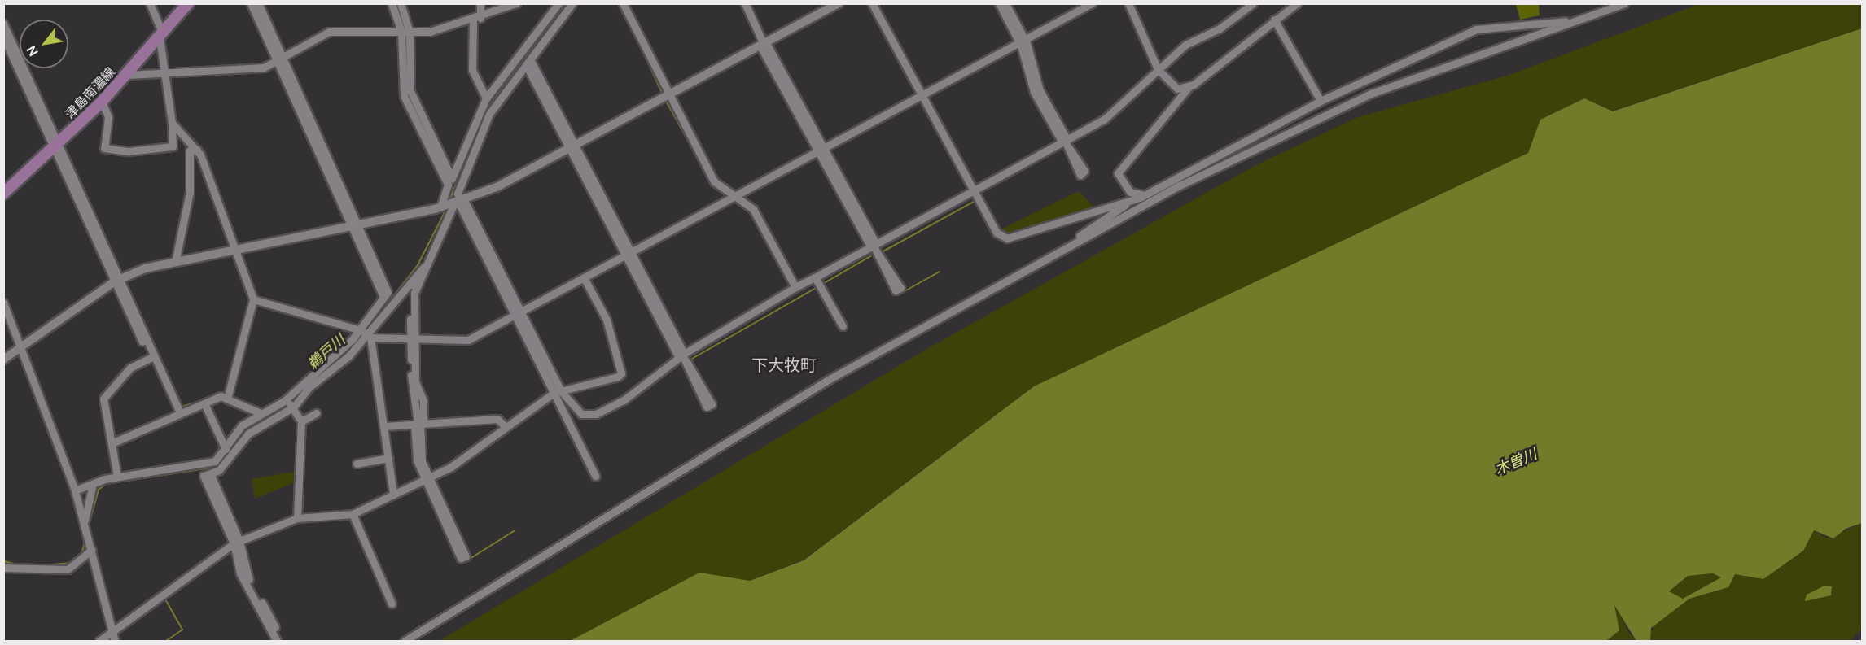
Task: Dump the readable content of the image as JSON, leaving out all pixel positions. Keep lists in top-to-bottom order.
{
  "streets": {
    "main road": ["津島南濃線"]
  },
  "districts": ["下大牧町"],
  "water": ["鵜戸川", "木曽川"],
  "north": "bottom left"
}
